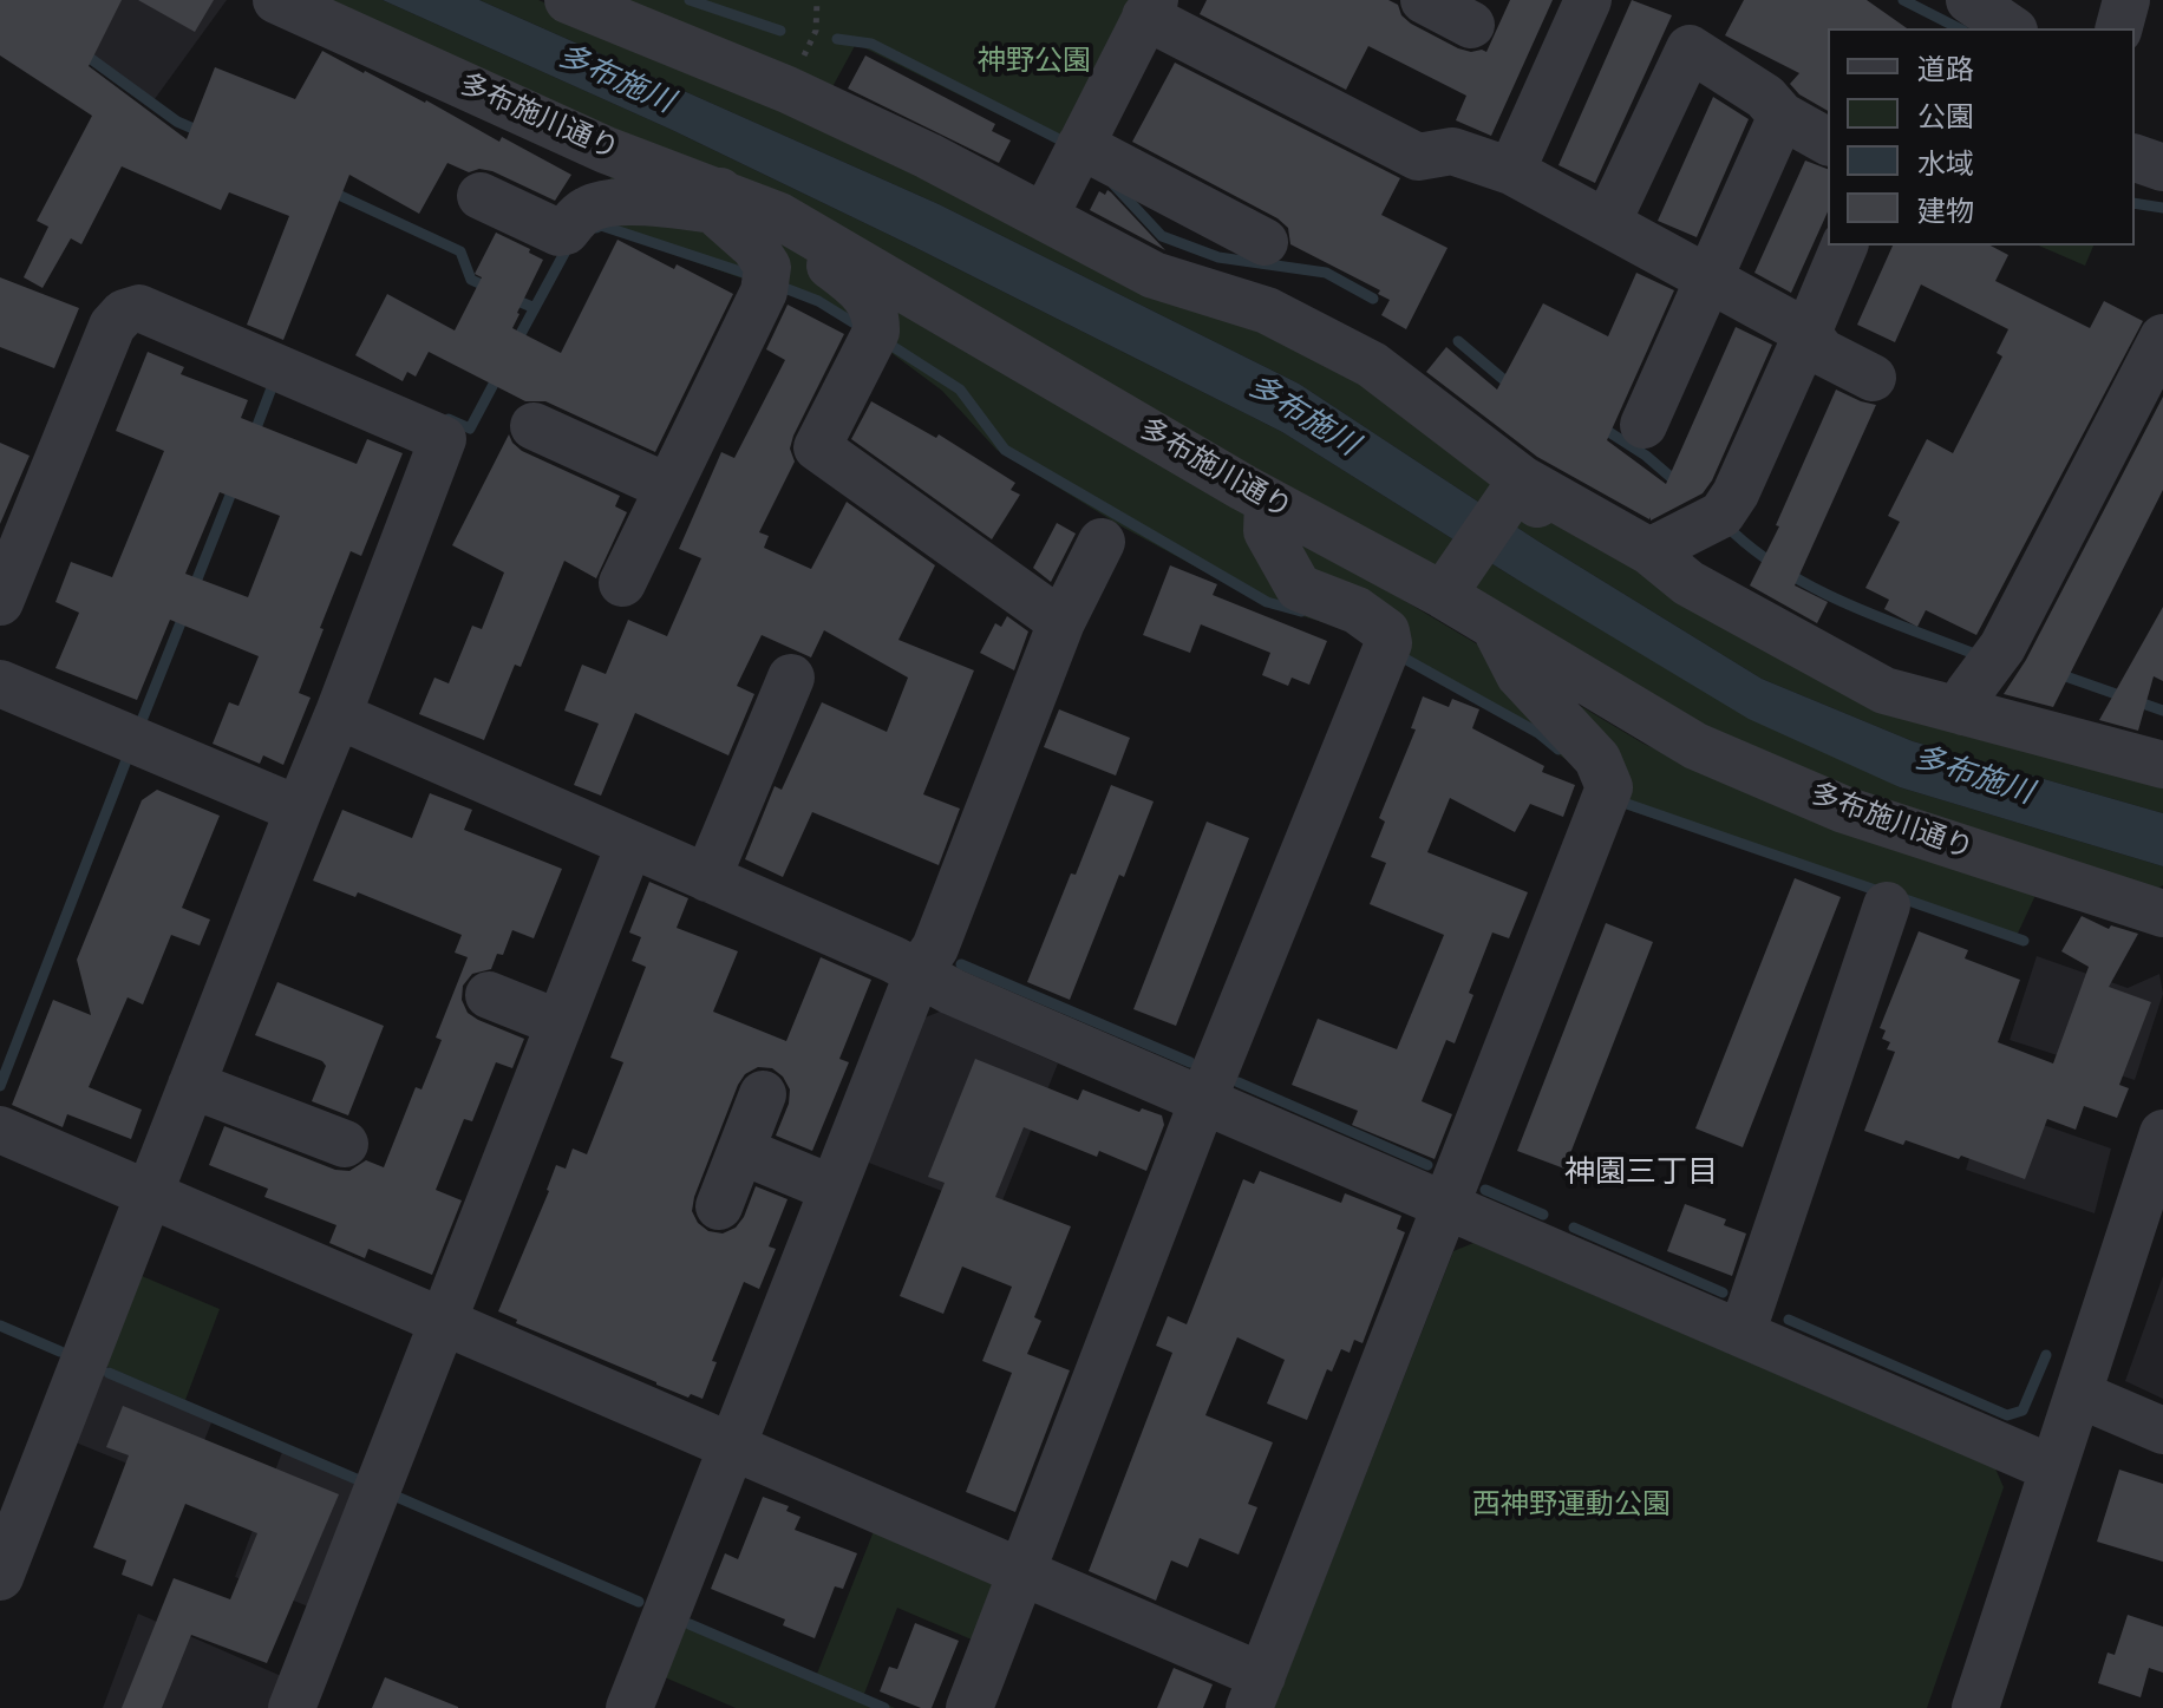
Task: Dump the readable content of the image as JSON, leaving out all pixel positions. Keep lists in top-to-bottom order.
{
  "streets": {
    "street": ["多布施川通り"]
  },
  "districts": ["神園三丁目"],
  "water": ["多布施川"],
  "parks": ["神野公園", "西神野運動公園"],
  "legend": [
    "道路",
    "公園",
    "水域",
    "建物"
  ]
}
